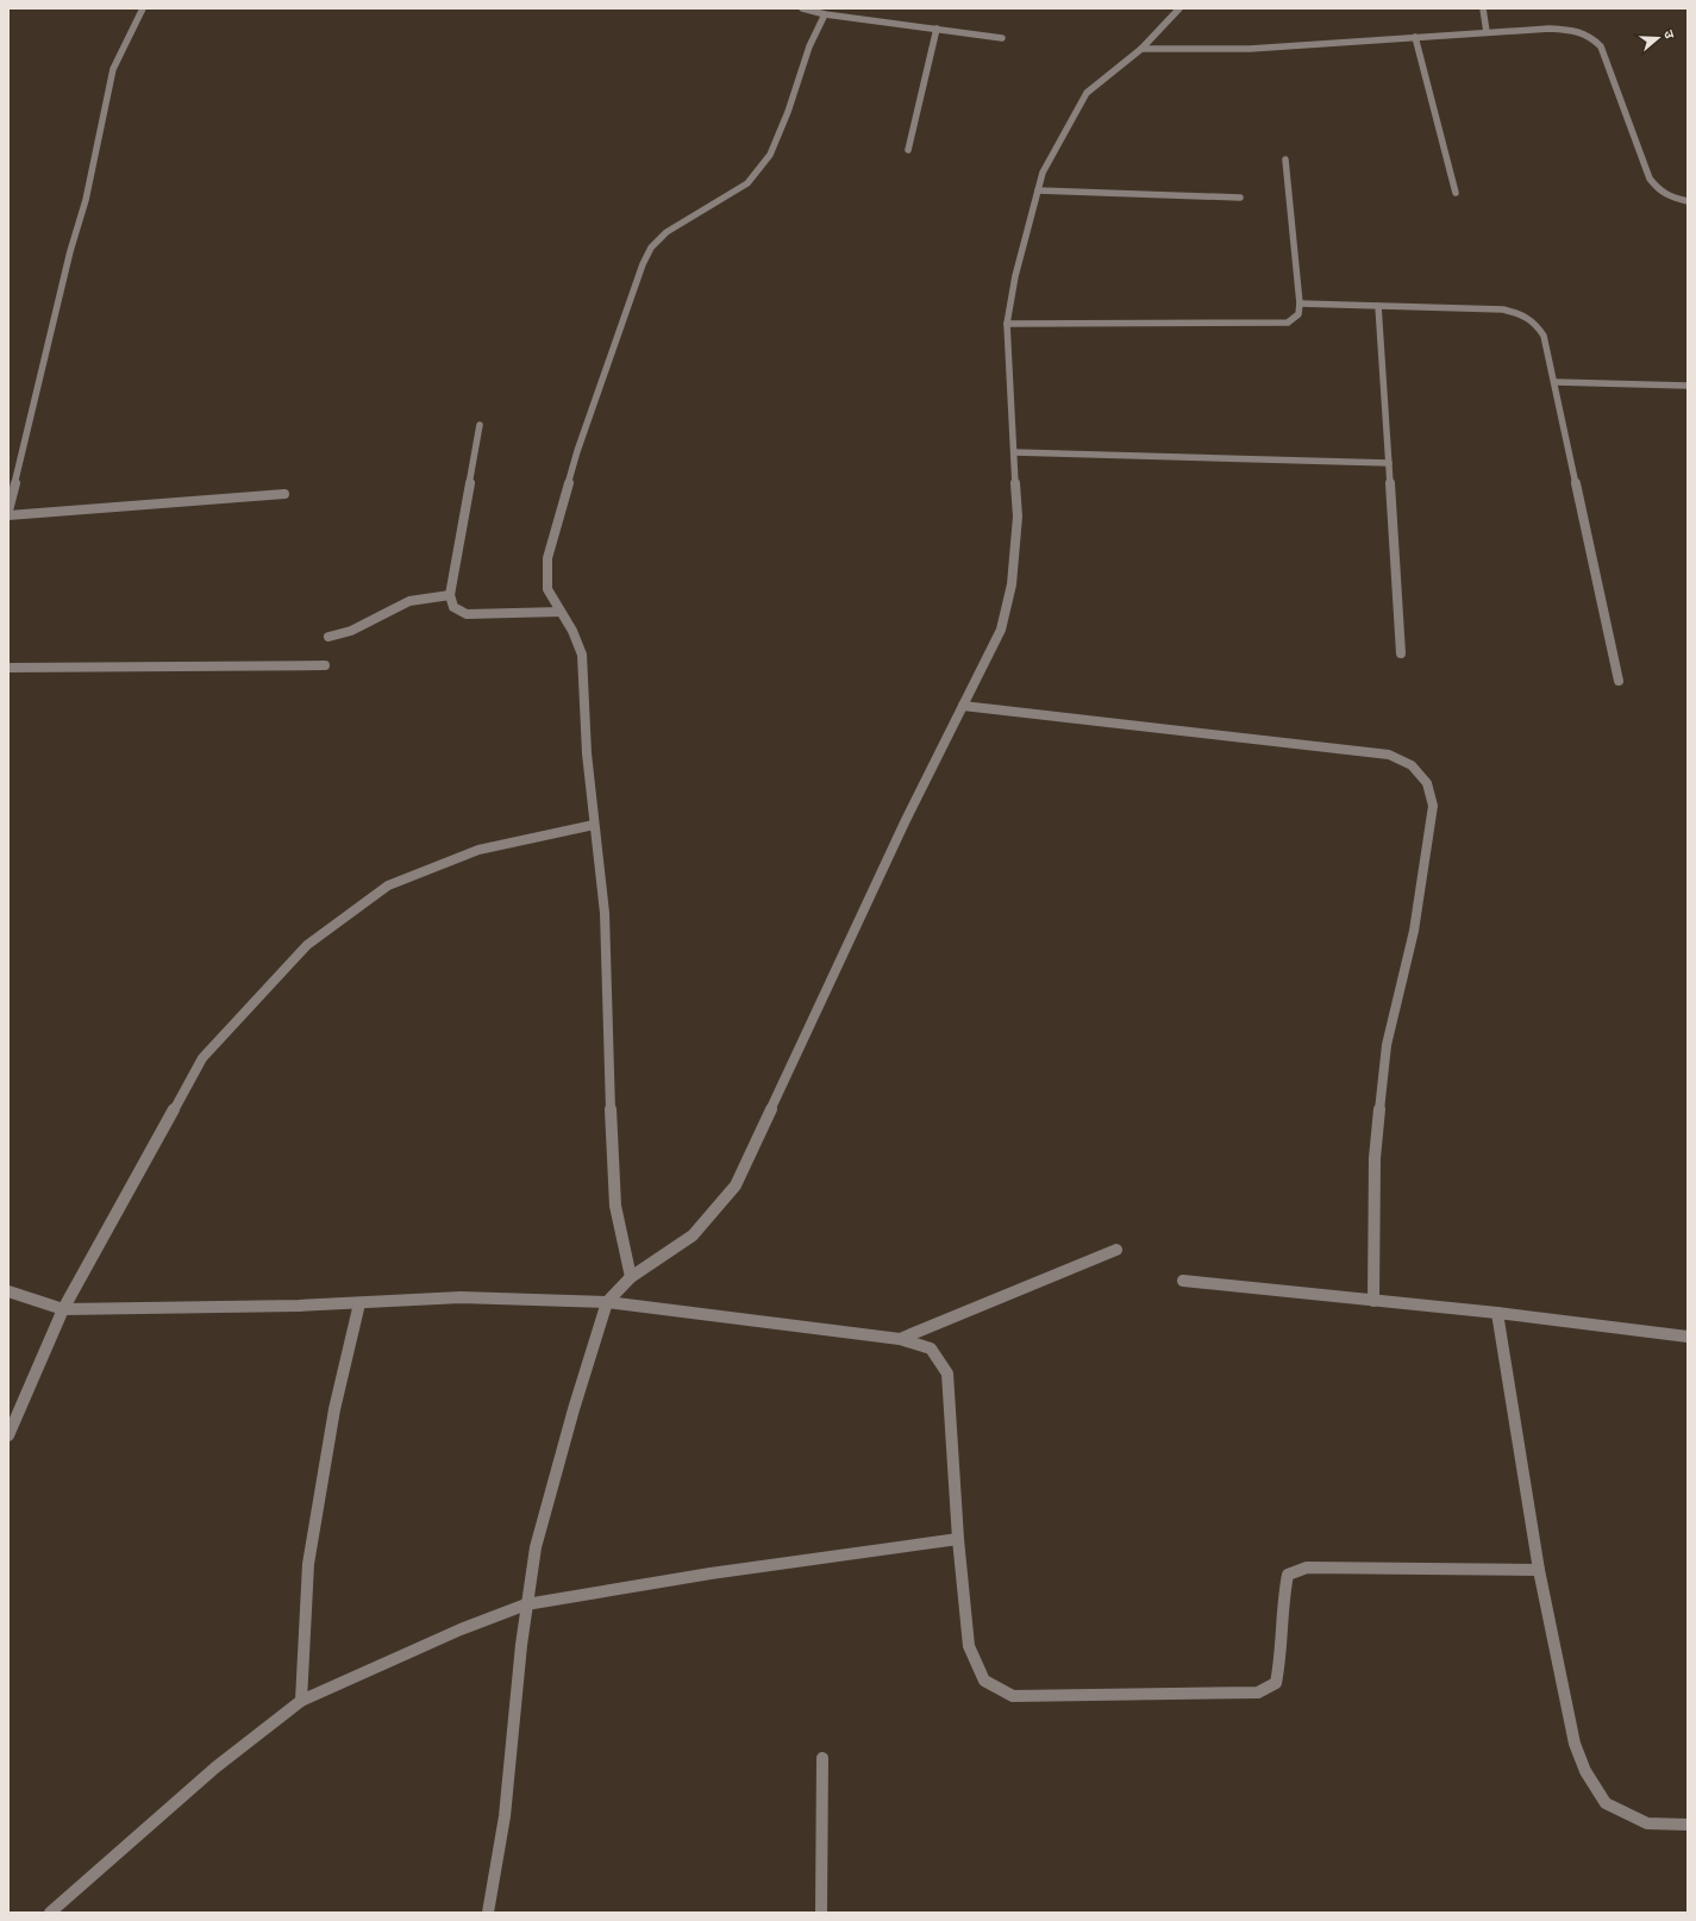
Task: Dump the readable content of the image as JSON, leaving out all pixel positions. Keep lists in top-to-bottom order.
{
  "north": "right"
}
